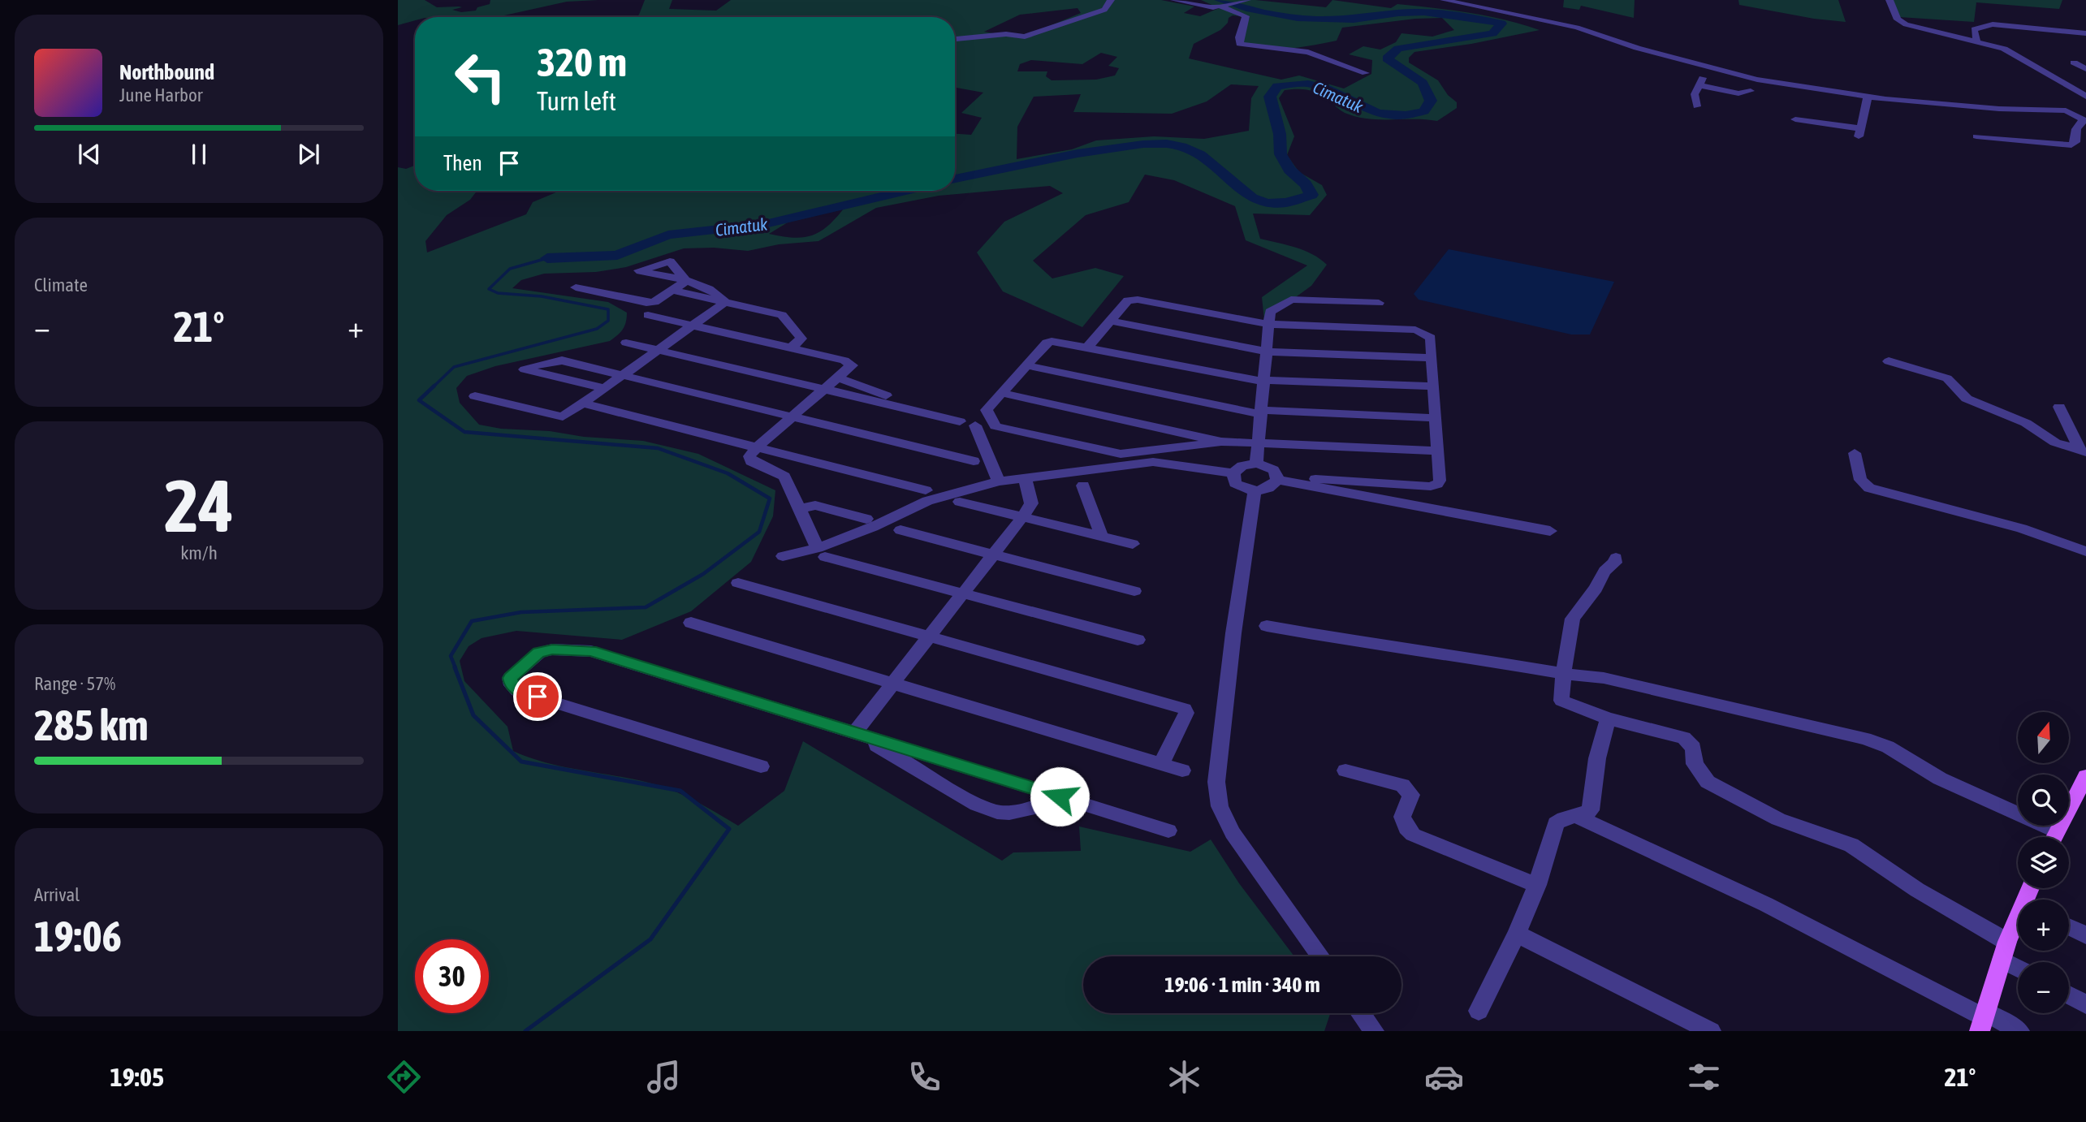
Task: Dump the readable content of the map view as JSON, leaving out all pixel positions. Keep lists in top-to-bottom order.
{
  "water": ["Cimatuk"],
  "north": "top",
  "page": {
    "turn": ["320 m", "Turn left"],
    "song": ["Northbound", "June Harbor"],
    "then": "Then",
    "tile": [
      "Climate",
      ["24", "km/h"],
      ["Range · 57%", "285 km"],
      ["Arrival", "19:06"]
    ],
    "heat": ["−", "21°", "+"],
    "map_buttons": ["+", "−"],
    "limit": "30",
    "trip": "19:06 · 1 min · 340 m",
    "tabs": ["19:05", "21°"]
  }
}
